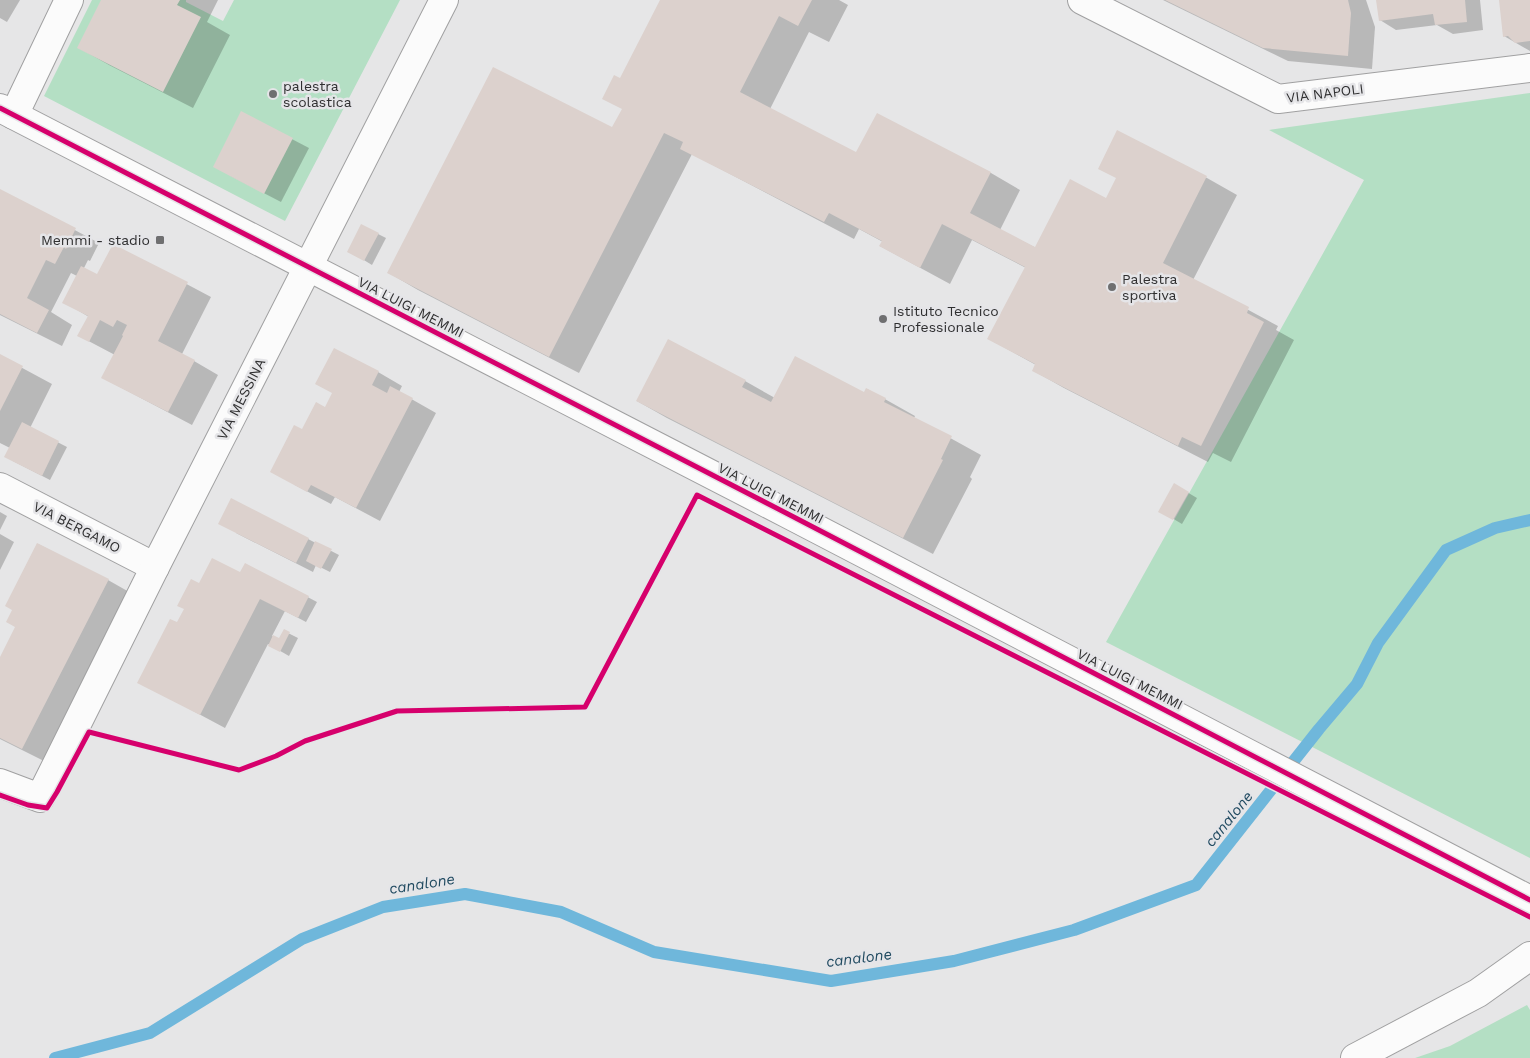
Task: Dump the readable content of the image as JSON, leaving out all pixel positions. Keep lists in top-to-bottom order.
{
  "streets": {
    "street": [
      "VIA NAPOLI",
      "VIA LUIGI MEMMI",
      "VIA MESSINA",
      "VIA BERGAMO"
    ]
  },
  "crossings": [
    ["VIA LUIGI MEMMI", "VIA MESSINA"],
    ["VIA MESSINA", "VIA BERGAMO"]
  ],
  "water": ["canalone"],
  "places": {
    "other": ["palestra scolastica", "Palestra sportiva", "Istituto Tecnico Professionale"],
    "transit": ["Memmi - stadio"]
  }
}
